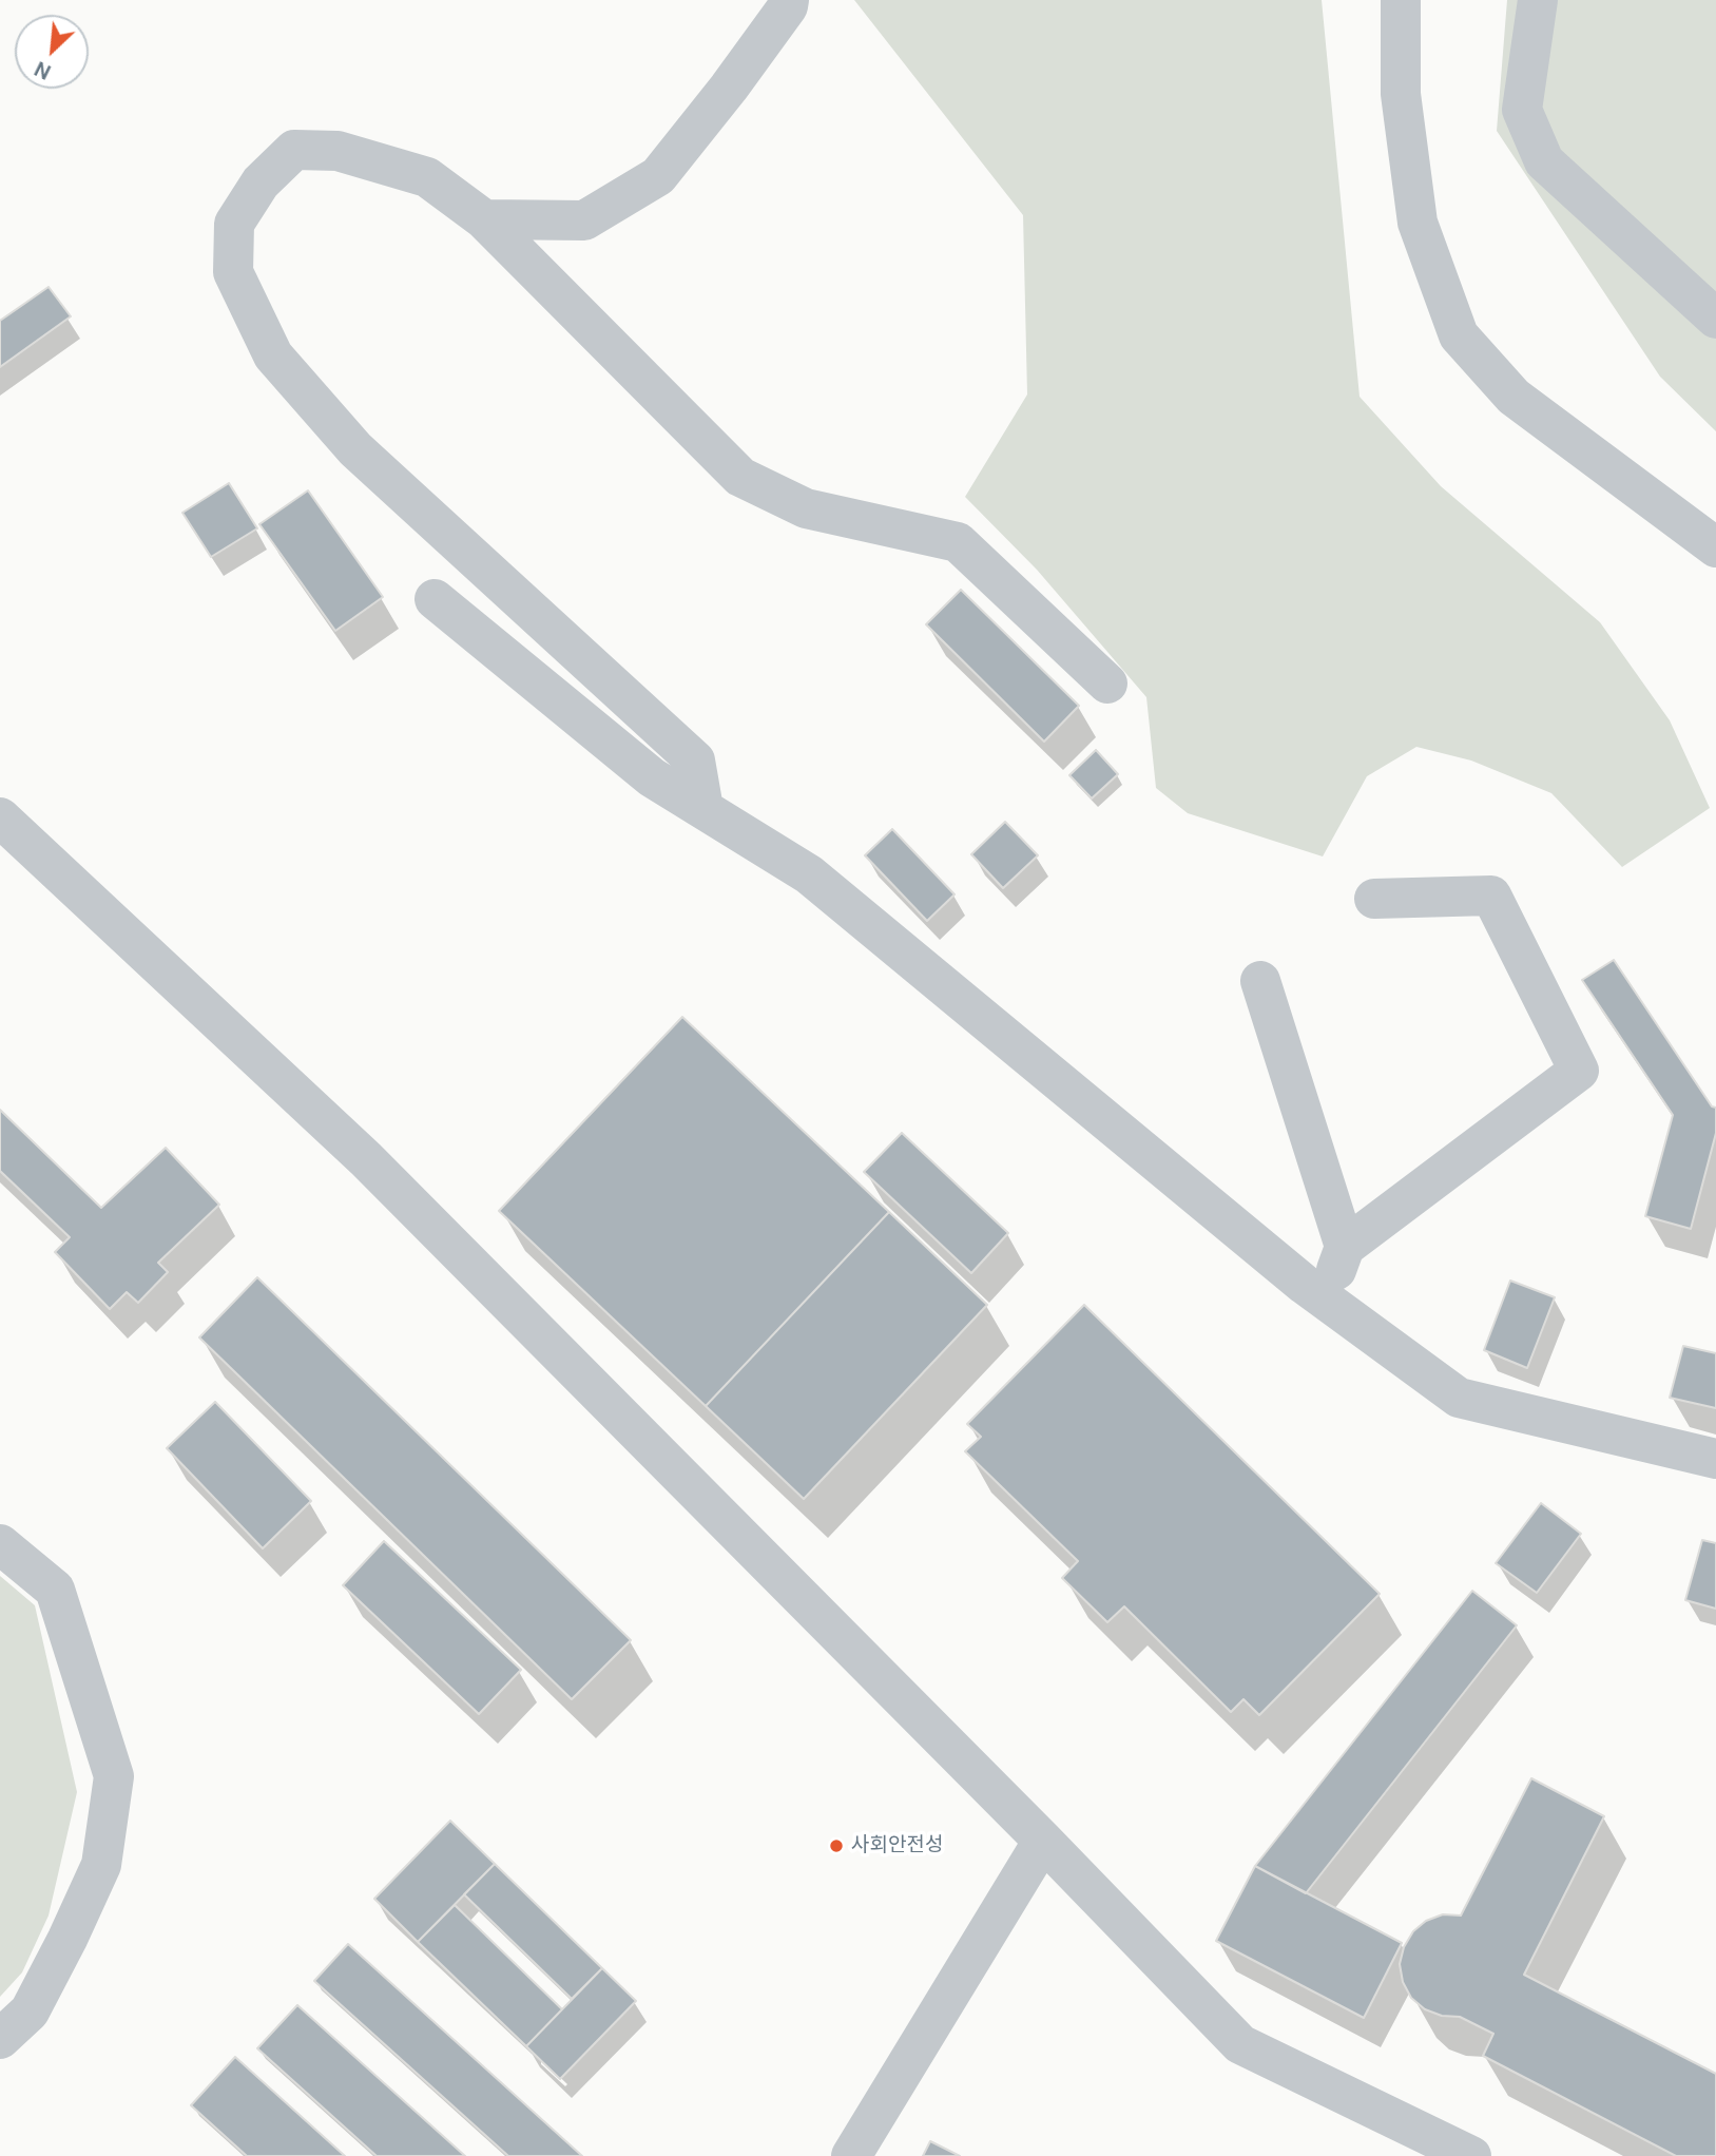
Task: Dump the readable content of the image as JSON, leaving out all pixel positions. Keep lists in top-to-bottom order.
{
  "places": ["사회안전성"],
  "north": "bottom left"
}
